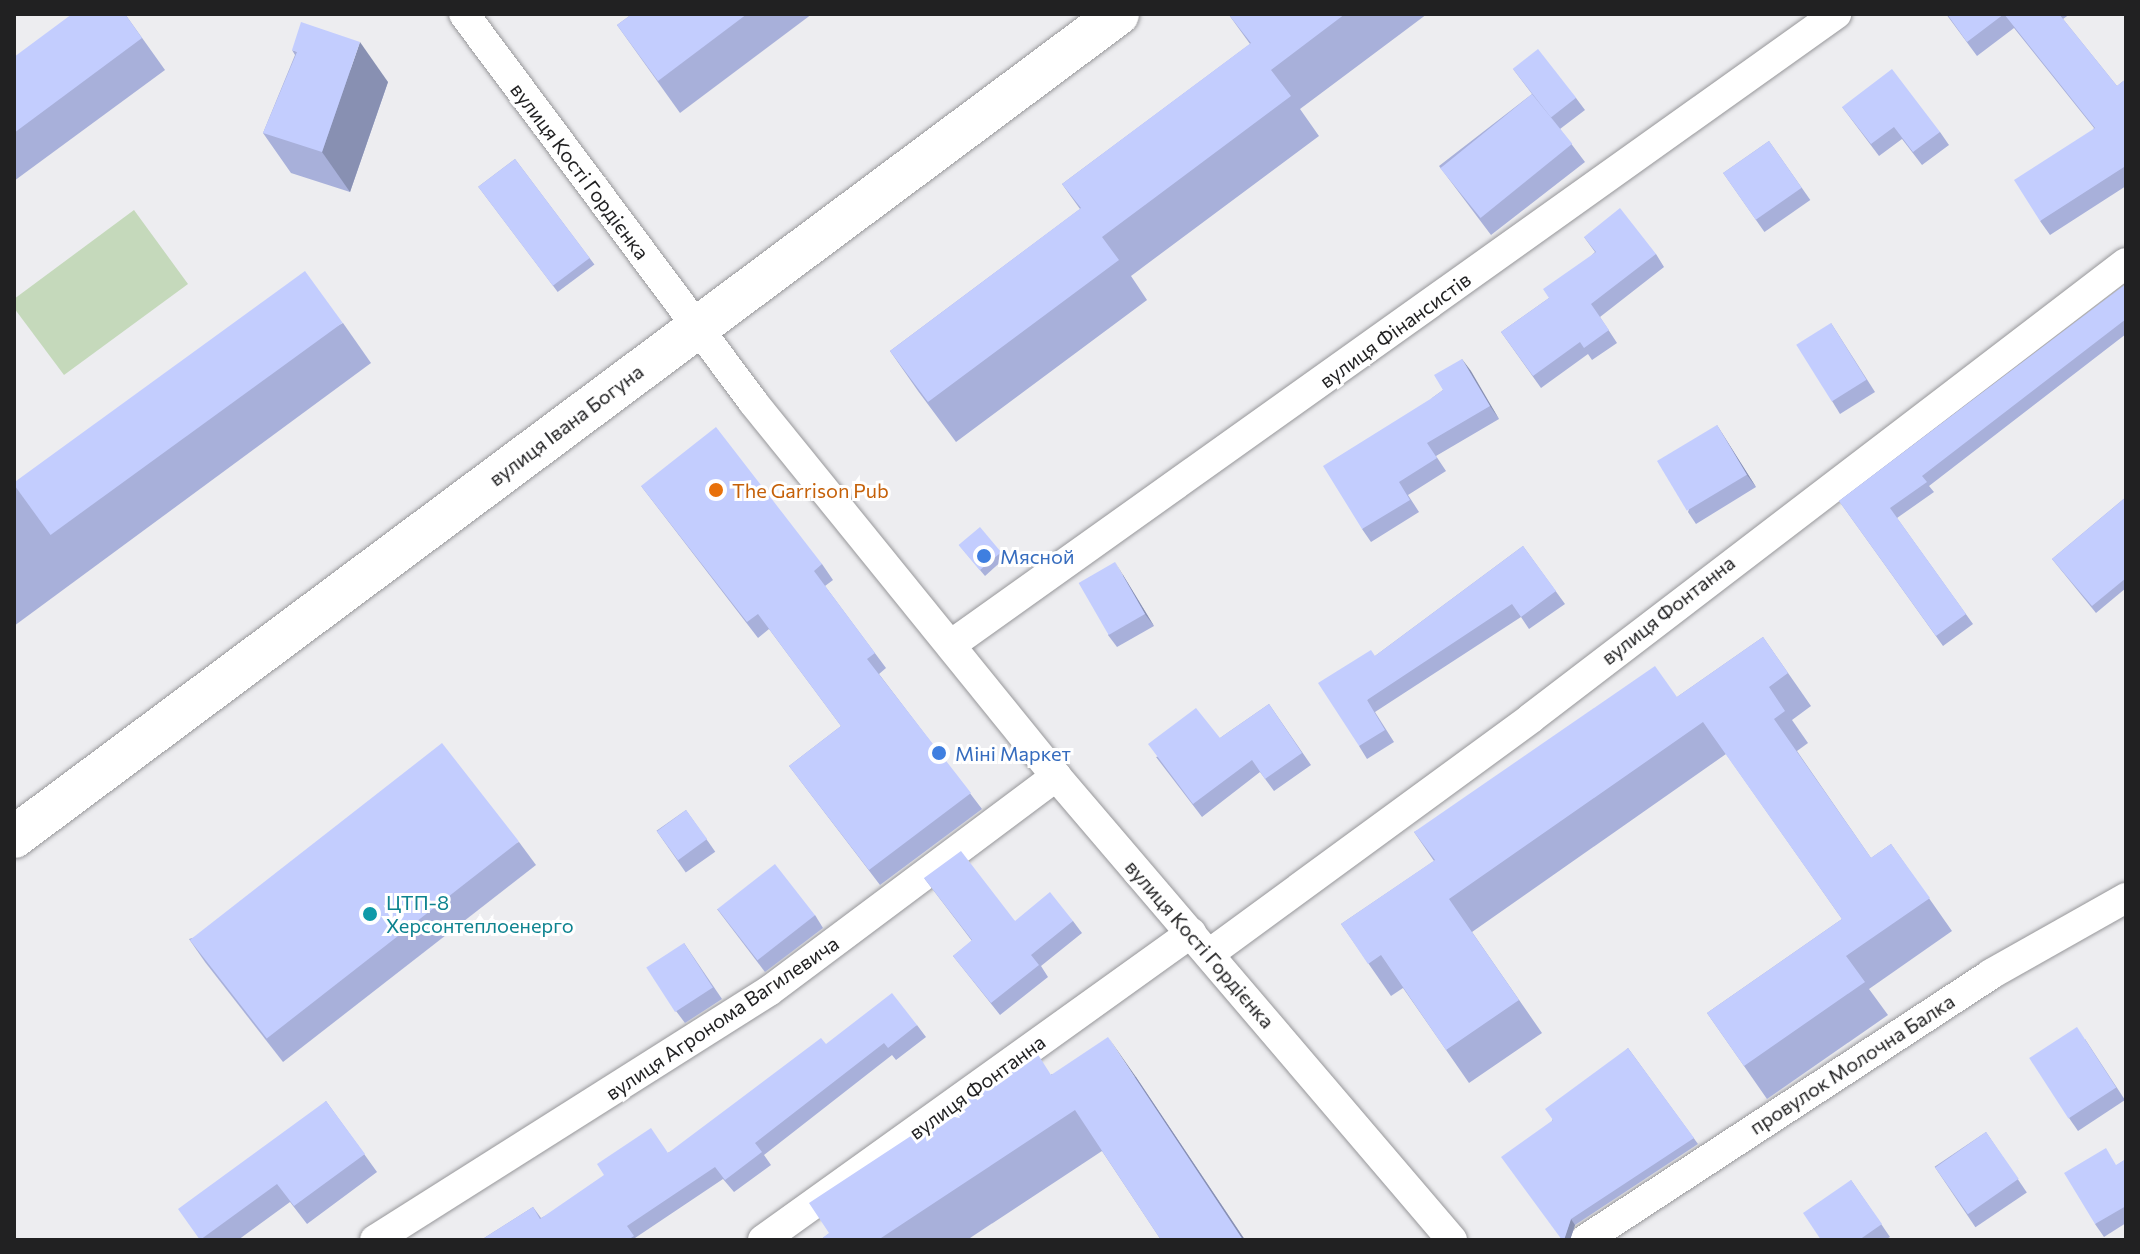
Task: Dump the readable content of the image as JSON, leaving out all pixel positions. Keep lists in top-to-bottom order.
{
  "streets": {
    "street": [
      "вулиця Кості Гордієнка",
      "вулиця Фінансистів",
      "вулиця Івана Богуна",
      "вулиця Фонтанна",
      "вулиця Агронома Вагилевича",
      "провулок Молочна Балка"
    ]
  },
  "crossings": [
    ["вулиця Кості Гордієнка", "вулиця Фінансистів"],
    ["вулиця Кості Гордієнка", "вулиця Івана Богуна"],
    ["вулиця Кості Гордієнка", "вулиця Фонтанна"],
    ["вулиця Кості Гордієнка", "вулиця Агронома Вагилевича"]
  ],
  "places": [
    "The Garrison Pub",
    "Мясной",
    "Міні Маркет",
    "ЦТП-8 Херсонтеплоенерго"
  ]
}
